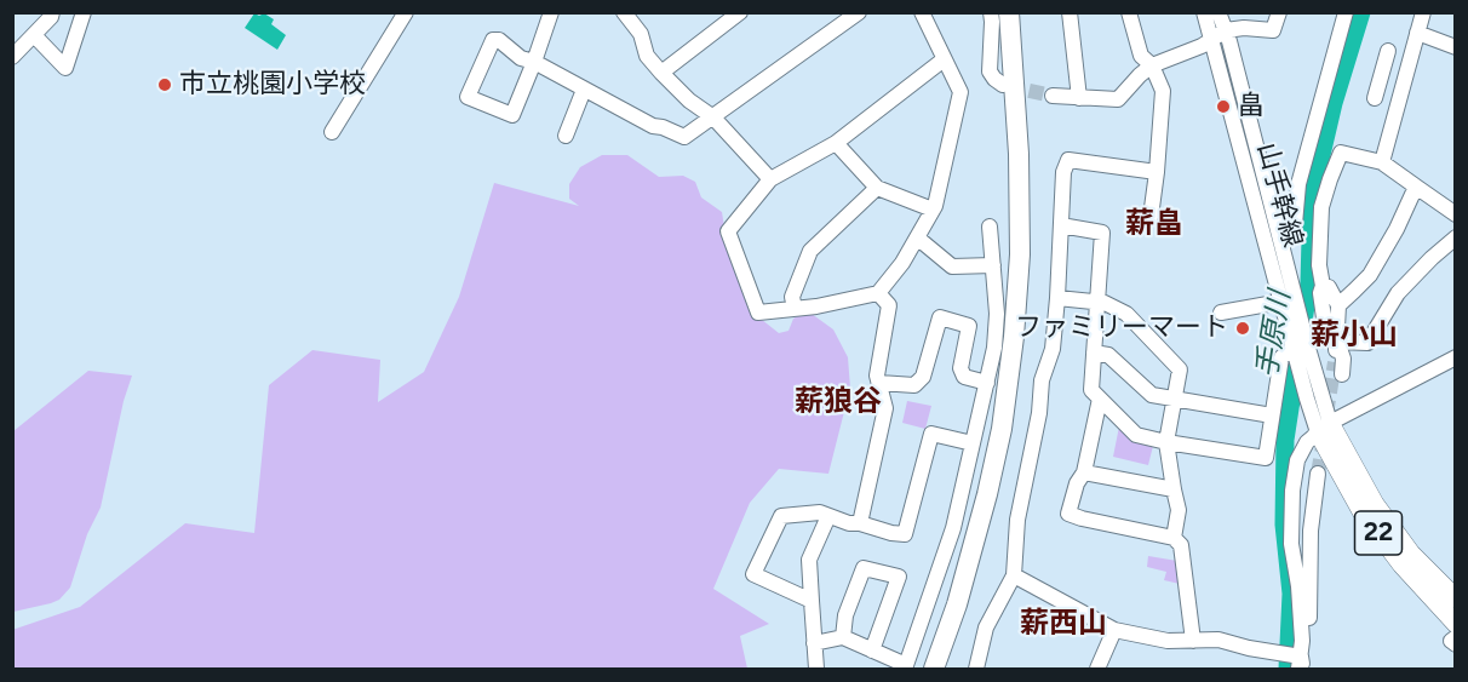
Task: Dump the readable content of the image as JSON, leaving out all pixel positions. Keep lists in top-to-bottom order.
{
  "streets": {
    "main road": ["22"],
    "street": ["山手幹線"]
  },
  "crossings": [
    ["山手幹線", "22"]
  ],
  "districts": [
    "薪畠",
    "薪小山",
    "薪狼谷",
    "薪西山"
  ],
  "water": ["手原川"],
  "places": ["市立桃園小学校", "畠", "ファミリーマート"]
}
